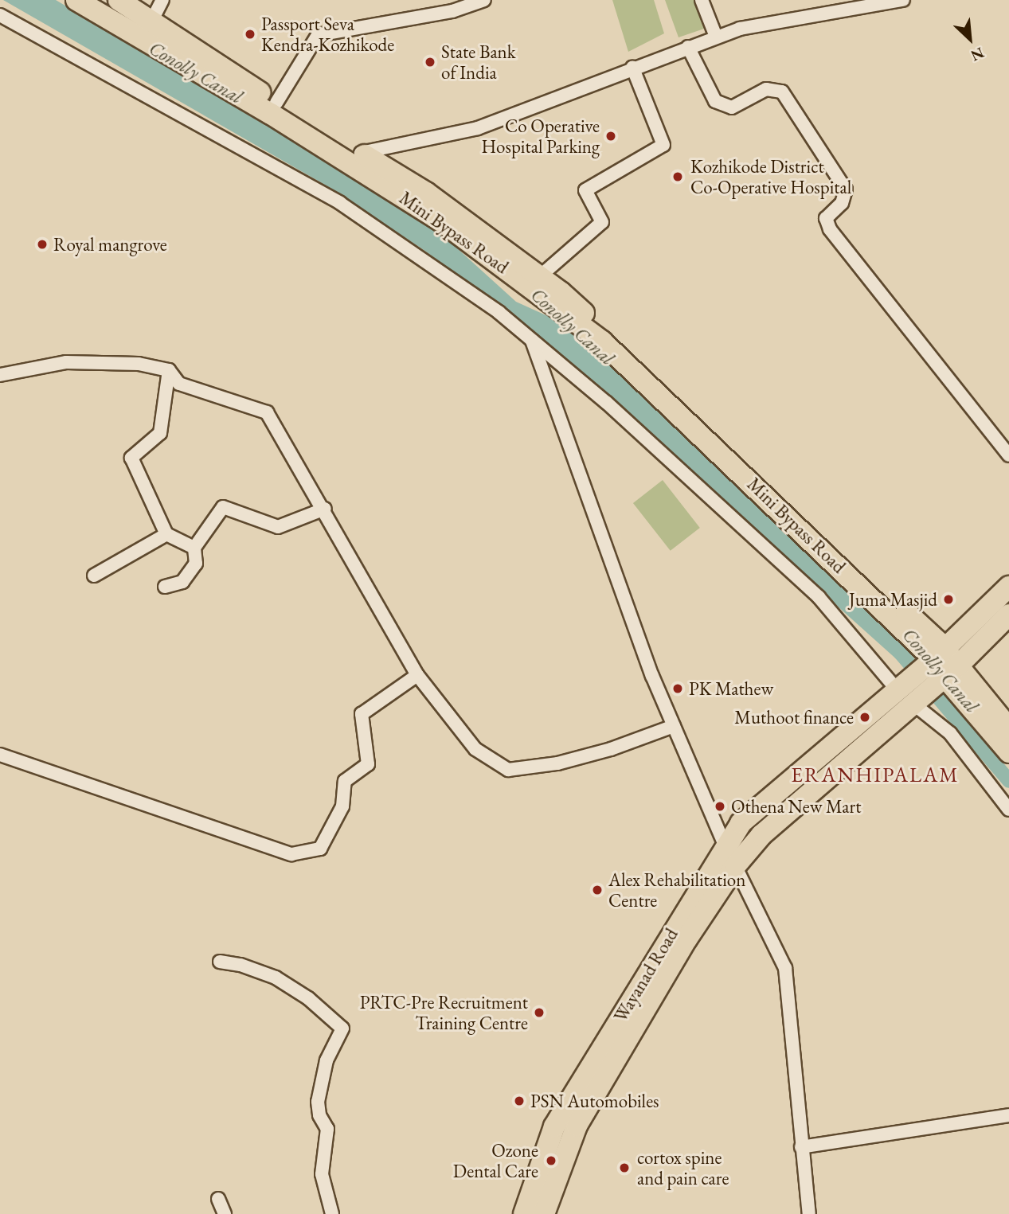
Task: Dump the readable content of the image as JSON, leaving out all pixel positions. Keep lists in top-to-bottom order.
{
  "streets": {
    "main road": ["Mini Bypass Road", "Wayanad Road"]
  },
  "crossings": [
    ["Mini Bypass Road", "Wayanad Road"]
  ],
  "districts": ["ERANHIPALAM"],
  "water": ["Conolly Canal"],
  "places": [
    "Passport Seva Kendra-Kozhikode",
    "State Bank of India",
    "Co Operative Hospital Parking",
    "Kozhikode District Co-Operative Hospital",
    "Royal mangrove",
    "Juma Masjid",
    "PK Mathew",
    "Muthoot finance",
    "Othena New Mart",
    "Alex Rehabilitation Centre",
    "PRTC-Pre Recruitment Training Centre",
    "PSN Automobiles",
    "Ozone Dental Care",
    "cortox spine and pain care"
  ],
  "north": "bottom right"
}
